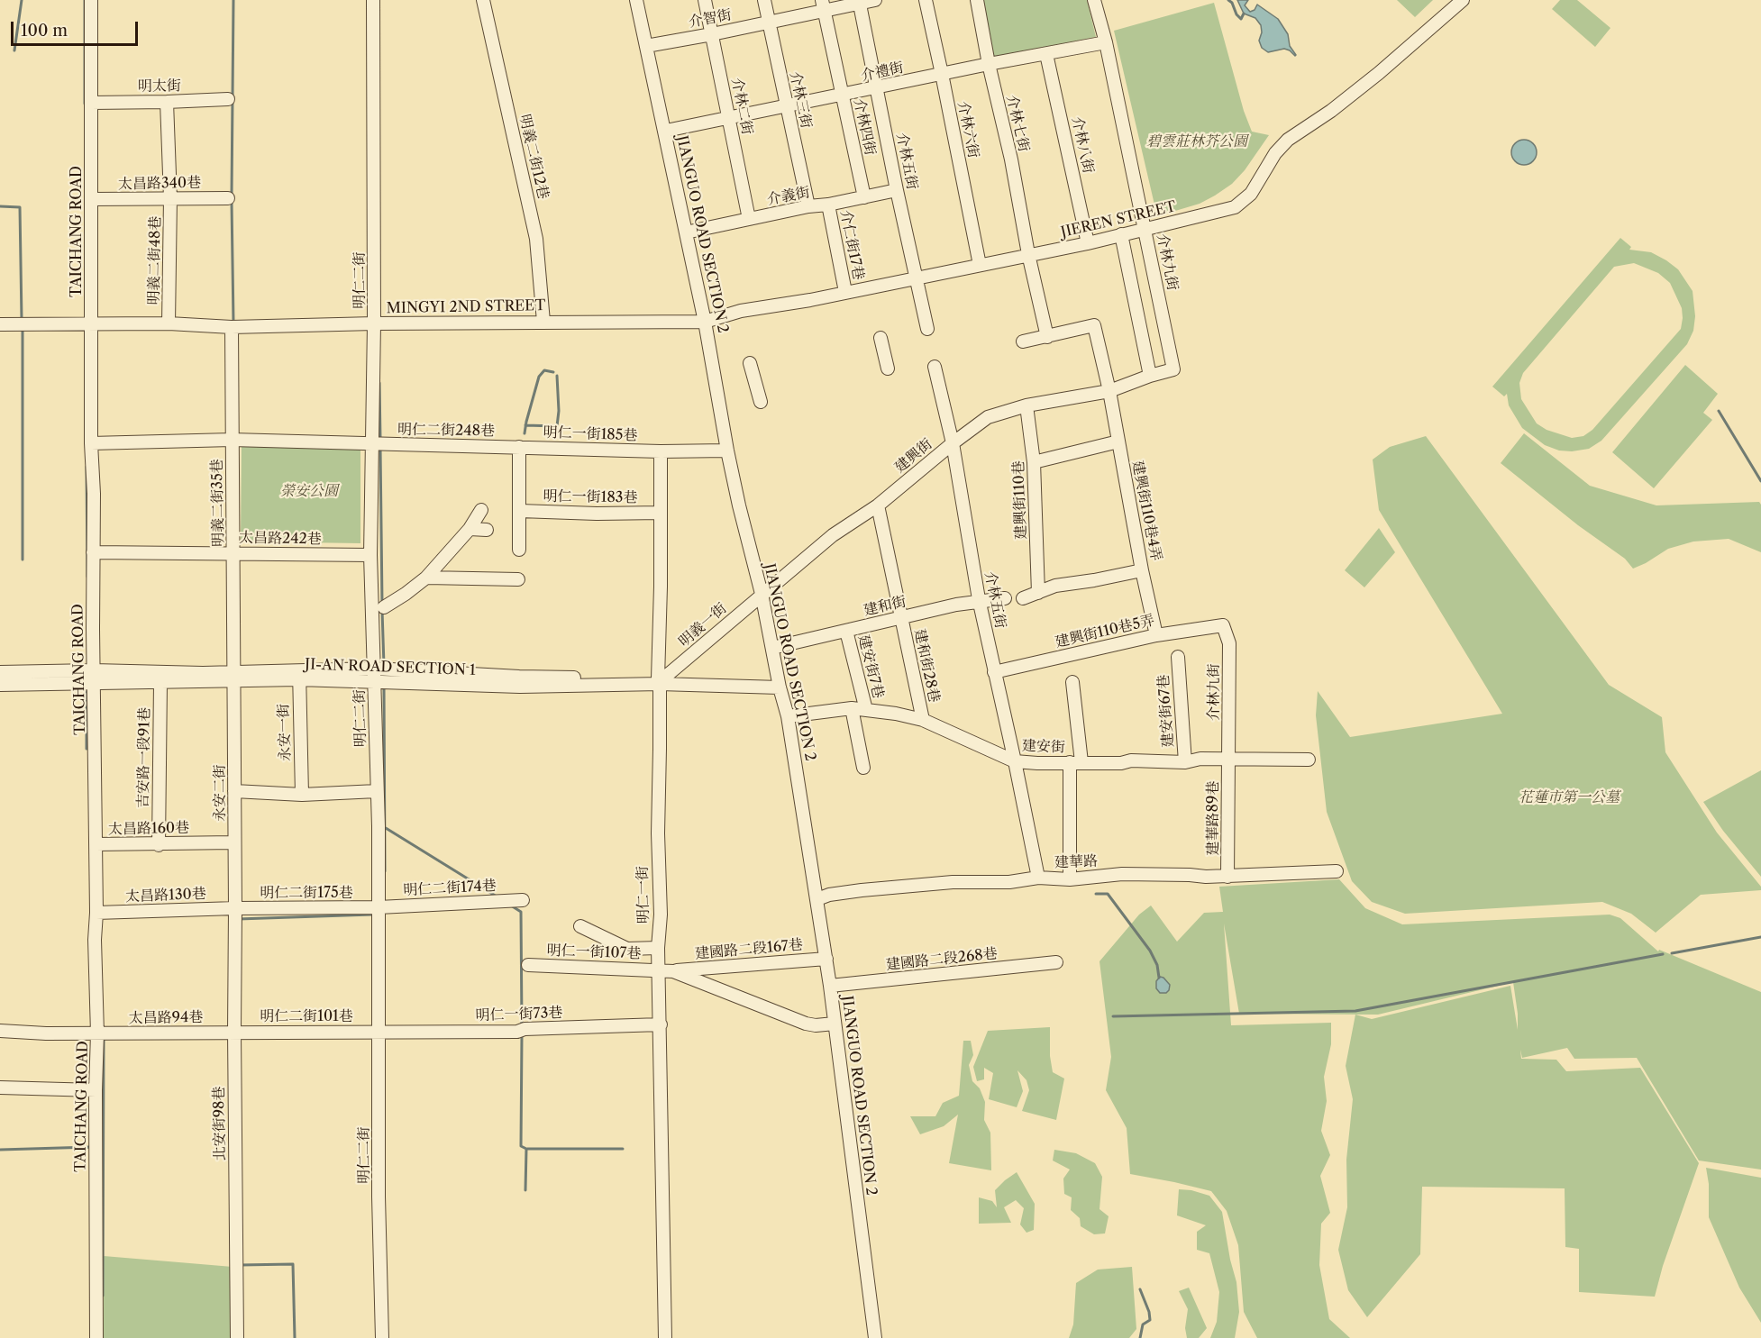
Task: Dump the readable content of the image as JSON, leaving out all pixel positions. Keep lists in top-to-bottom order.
{
  "streets": {
    "street": [
      "介智街",
      "介禮街",
      "明太街",
      "介林三街",
      "介林二街",
      "介林七街",
      "介林四街",
      "介林六街",
      "介林八街",
      "明義二街12巷",
      "介林五街",
      "太昌路340巷",
      "介義街",
      "JIEREN STREET",
      "TAICHANG ROAD",
      "JIANGUO ROAD SECTION 2",
      "介仁街17巷",
      "明義二街48巷",
      "介林九街",
      "明仁二街",
      "MINGYI 2ND STREET",
      "明仁二街248巷",
      "明仁一街185巷",
      "建興街",
      "明仁一街183巷",
      "建興街110巷",
      "明義二街35巷",
      "建興街110巷4弄",
      "太昌路242巷",
      "建和街",
      "明義一街",
      "建興街110巷5弄",
      "建和街28巷",
      "建安街7巷",
      "JI-AN ROAD SECTION 1",
      "建安街67巷",
      "永安一街",
      "建安街",
      "吉安路一段91巷",
      "永安二街",
      "建華路89巷",
      "太昌路160巷",
      "建華路",
      "明仁二街174巷",
      "明仁二街175巷",
      "明仁一街",
      "太昌路130巷",
      "建國路二段167巷",
      "明仁一街107巷",
      "建國路二段268巷",
      "明仁一街73巷",
      "明仁二街101巷",
      "太昌路94巷",
      "北安街98巷"
    ]
  },
  "crossings": [
    ["介智街", "介林三街"],
    ["介智街", "介林二街"],
    ["介智街", "介林四街"],
    ["介智街", "介林五街"],
    ["介智街", "JIANGUO ROAD SECTION 2"],
    ["介禮街", "介林三街"],
    ["介禮街", "介林二街"],
    ["介禮街", "介林七街"],
    ["介禮街", "介林四街"],
    ["介禮街", "介林六街"],
    ["介禮街", "介林八街"],
    ["介禮街", "介林五街"],
    ["介禮街", "JIANGUO ROAD SECTION 2"],
    ["介禮街", "介林九街"],
    ["明太街", "TAICHANG ROAD"],
    ["明太街", "明義二街48巷"],
    ["介林三街", "介義街"],
    ["介林二街", "介義街"],
    ["介林七街", "JIEREN STREET"],
    ["介林七街", "建興街110巷4弄"],
    ["介林四街", "介義街"],
    ["介林六街", "JIEREN STREET"],
    ["介林八街", "JIEREN STREET"],
    ["明義二街12巷", "MINGYI 2ND STREET"],
    ["介林五街", "介義街"],
    ["介林五街", "JIEREN STREET"],
    ["介林五街", "建興街"],
    ["介林五街", "建和街"],
    ["介林五街", "建興街110巷5弄"],
    ["介林五街", "建安街"],
    ["介林五街", "建華路"],
    ["太昌路340巷", "TAICHANG ROAD"],
    ["太昌路340巷", "明義二街48巷"],
    ["介義街", "JIANGUO ROAD SECTION 2"],
    ["介義街", "介仁街17巷"],
    ["JIEREN STREET", "JIANGUO ROAD SECTION 2"],
    ["JIEREN STREET", "介仁街17巷"],
    ["JIEREN STREET", "介林九街"],
    ["JIEREN STREET", "MINGYI 2ND STREET"],
    ["TAICHANG ROAD", "MINGYI 2ND STREET"],
    ["TAICHANG ROAD", "明仁二街248巷"],
    ["TAICHANG ROAD", "太昌路242巷"],
    ["TAICHANG ROAD", "JI-AN ROAD SECTION 1"],
    ["TAICHANG ROAD", "太昌路160巷"],
    ["TAICHANG ROAD", "太昌路130巷"],
    ["TAICHANG ROAD", "太昌路94巷"],
    ["JIANGUO ROAD SECTION 2", "MINGYI 2ND STREET"],
    ["JIANGUO ROAD SECTION 2", "明仁一街185巷"],
    ["JIANGUO ROAD SECTION 2", "建興街"],
    ["JIANGUO ROAD SECTION 2", "建和街"],
    ["JIANGUO ROAD SECTION 2", "明義一街"],
    ["JIANGUO ROAD SECTION 2", "JI-AN ROAD SECTION 1"],
    ["JIANGUO ROAD SECTION 2", "建安街"],
    ["JIANGUO ROAD SECTION 2", "建華路"],
    ["JIANGUO ROAD SECTION 2", "建國路二段167巷"],
    ["JIANGUO ROAD SECTION 2", "建國路二段268巷"],
    ["明義二街48巷", "MINGYI 2ND STREET"],
    ["介林九街", "建興街"],
    ["介林九街", "建興街110巷4弄"],
    ["介林九街", "建興街110巷5弄"],
    ["介林九街", "建安街"],
    ["介林九街", "建華路89巷"],
    ["明仁二街", "MINGYI 2ND STREET"],
    ["明仁二街", "明仁二街248巷"],
    ["明仁二街", "太昌路242巷"],
    ["明仁二街", "JI-AN ROAD SECTION 1"],
    ["明仁二街", "明仁二街174巷"],
    ["明仁二街", "明仁二街175巷"],
    ["明仁二街", "明仁一街73巷"],
    ["明仁二街", "明仁二街101巷"],
    ["MINGYI 2ND STREET", "明義二街35巷"],
    ["明仁二街248巷", "明仁一街185巷"],
    ["明仁二街248巷", "明義二街35巷"],
    ["明仁一街185巷", "明仁一街"],
    ["建興街", "建興街110巷"],
    ["建興街", "建興街110巷4弄"],
    ["建興街", "明義一街"],
    ["建興街", "建和街28巷"],
    ["明仁一街183巷", "明仁一街"],
    ["明義二街35巷", "太昌路242巷"],
    ["明義二街35巷", "JI-AN ROAD SECTION 1"],
    ["明義二街35巷", "永安二街"],
    ["建興街110巷4弄", "建興街110巷5弄"],
    ["建和街", "建和街28巷"],
    ["建和街", "建安街7巷"],
    ["明義一街", "JI-AN ROAD SECTION 1"],
    ["明義一街", "明仁一街"],
    ["建和街28巷", "建安街"],
    ["建安街7巷", "建安街"],
    ["JI-AN ROAD SECTION 1", "永安一街"],
    ["JI-AN ROAD SECTION 1", "吉安路一段91巷"],
    ["JI-AN ROAD SECTION 1", "永安二街"],
    ["JI-AN ROAD SECTION 1", "明仁一街"],
    ["建安街67巷", "建安街"],
    ["建安街", "建華路89巷"],
    ["吉安路一段91巷", "太昌路160巷"],
    ["永安二街", "太昌路160巷"],
    ["永安二街", "明仁二街175巷"],
    ["永安二街", "太昌路130巷"],
    ["永安二街", "北安街98巷"],
    ["建華路89巷", "建華路"],
    ["明仁二街174巷", "明仁二街175巷"],
    ["明仁二街175巷", "太昌路130巷"],
    ["明仁二街175巷", "北安街98巷"],
    ["明仁一街", "明仁一街107巷"],
    ["明仁一街", "明仁一街73巷"],
    ["太昌路130巷", "北安街98巷"],
    ["建國路二段167巷", "明仁一街107巷"],
    ["明仁一街73巷", "明仁二街101巷"],
    ["明仁二街101巷", "太昌路94巷"],
    ["明仁二街101巷", "北安街98巷"],
    ["太昌路94巷", "北安街98巷"]
  ],
  "parks": ["碧雲莊林芥公園", "榮安公園", "花蓮市第一公墓"],
  "scale_bar": "100 m"
}
